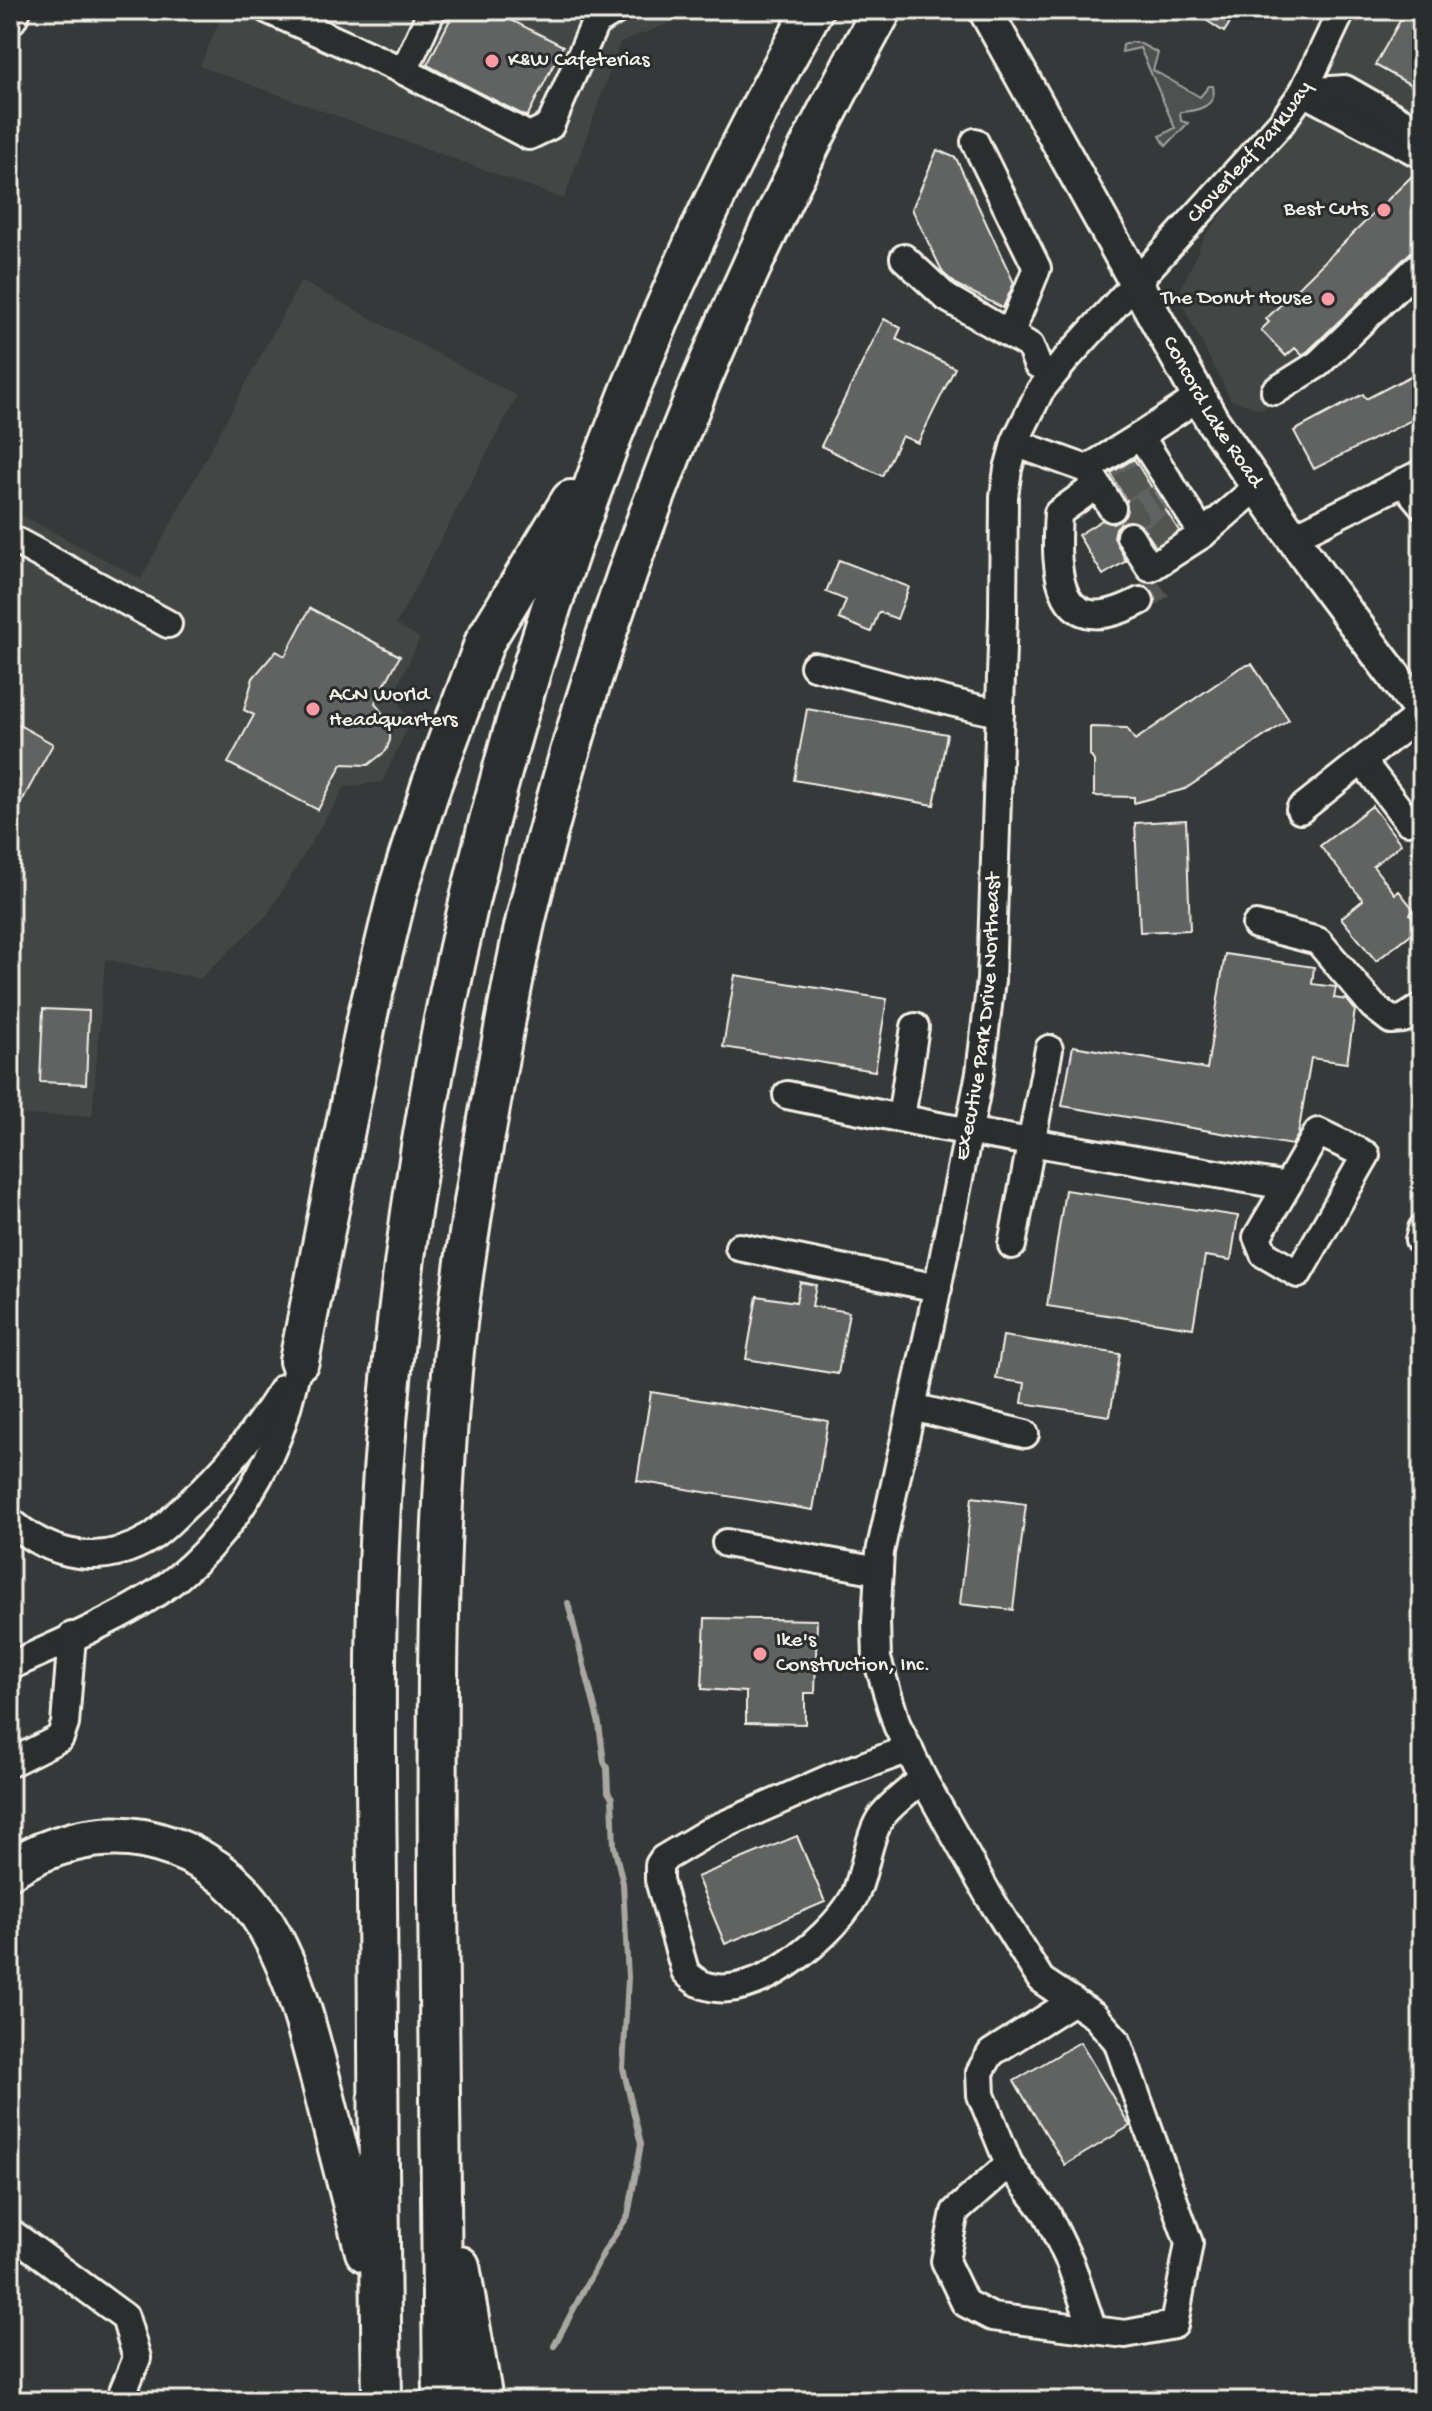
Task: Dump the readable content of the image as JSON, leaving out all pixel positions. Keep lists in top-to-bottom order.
{
  "streets": {
    "main road": ["Concord Lake Road"],
    "street": ["Cloverleaf Parkway", "Executive Park Drive Northeast"]
  },
  "crossings": [
    ["Cloverleaf Parkway", "Concord Lake Road"],
    ["Cloverleaf Parkway", "Executive Park Drive Northeast"],
    ["Concord Lake Road", "Executive Park Drive Northeast"]
  ],
  "places": [
    "K&W Cafeterias",
    "Best Cuts",
    "The Donut House",
    "ACN World Headquarters",
    "Ike's Construction, Inc."
  ]
}
